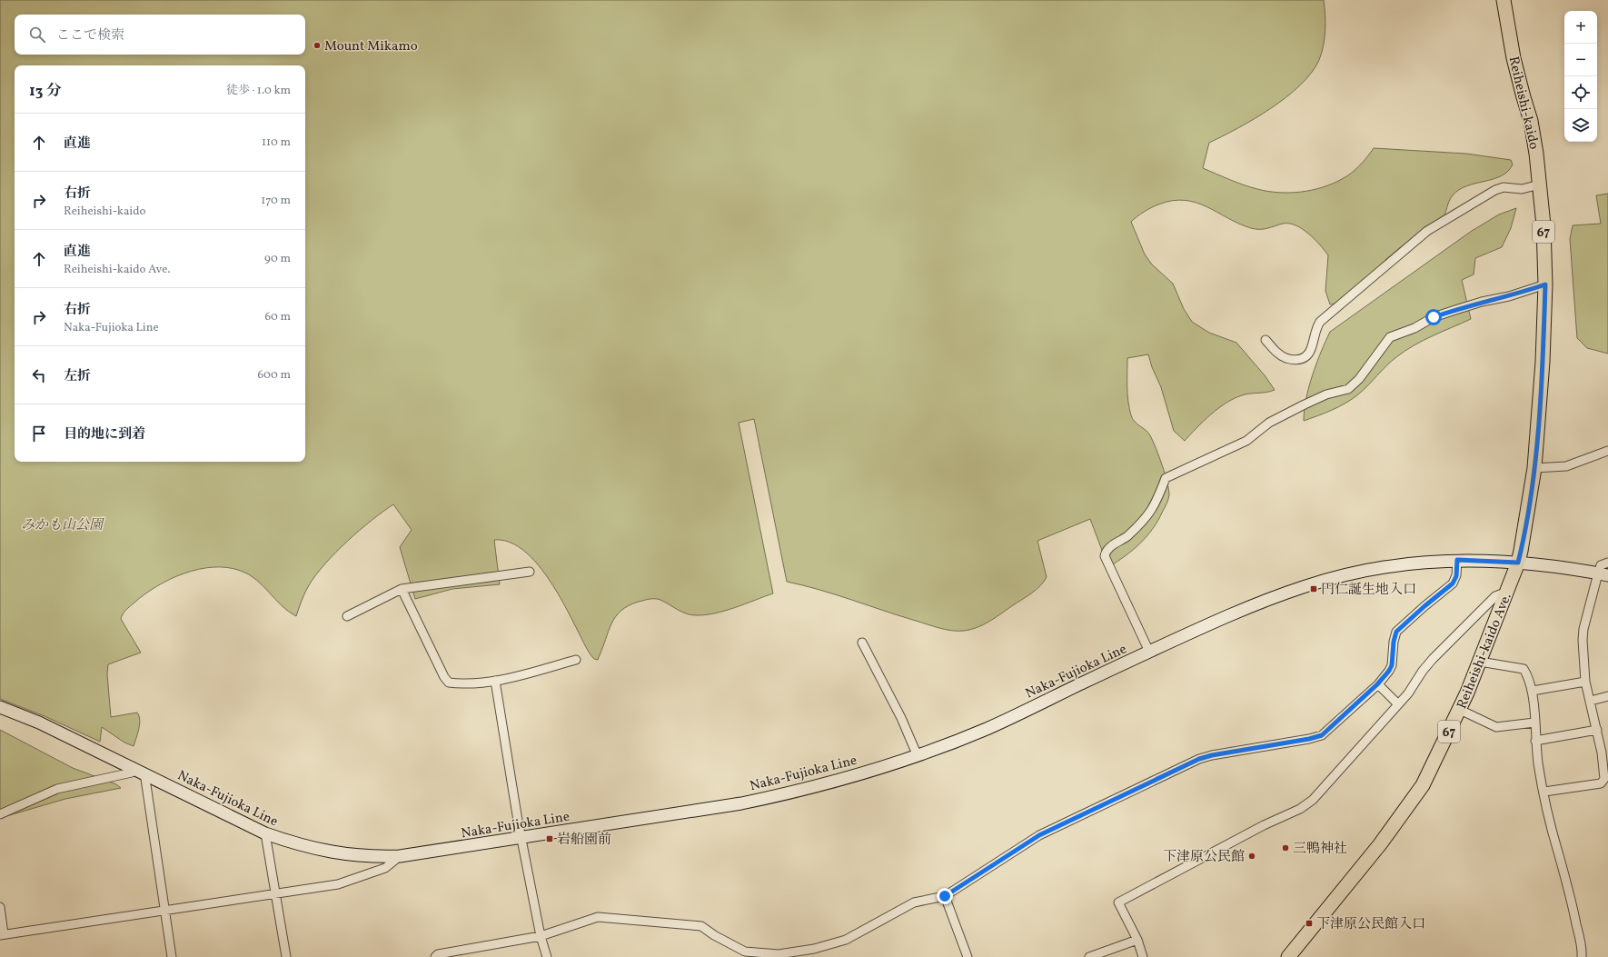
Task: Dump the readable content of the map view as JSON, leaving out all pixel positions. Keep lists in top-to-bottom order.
{
  "streets": {
    "main road": [
      "Reiheishi-kaido",
      "67",
      "Reiheishi-kaido Ave.",
      "Naka-Fujioka Line"
    ]
  },
  "crossings": [
    ["Reiheishi-kaido", "Reiheishi-kaido Ave."],
    ["Reiheishi-kaido Ave.", "Naka-Fujioka Line"]
  ],
  "parks": ["みかも山公園"],
  "places": {
    "other": ["Mount Mikamo", "三鴨神社", "下津原公民館"],
    "transit": ["円仁誕生地入口", "岩船園前", "下津原公民館入口"]
  },
  "page": {
    "map_buttons": ["+", "−"],
    "search": "ここで検索",
    "heading": ["13 分", "徒歩 · 1.0 km"],
    "list": [
      ["直進", "110 m"],
      ["右折", "Reiheishi-kaido", "170 m"],
      ["直進", "Reiheishi-kaido Ave.", "90 m"],
      ["右折", "Naka-Fujioka Line", "60 m"],
      ["左折", "600 m"],
      "目的地に到着"
    ]
  }
}
